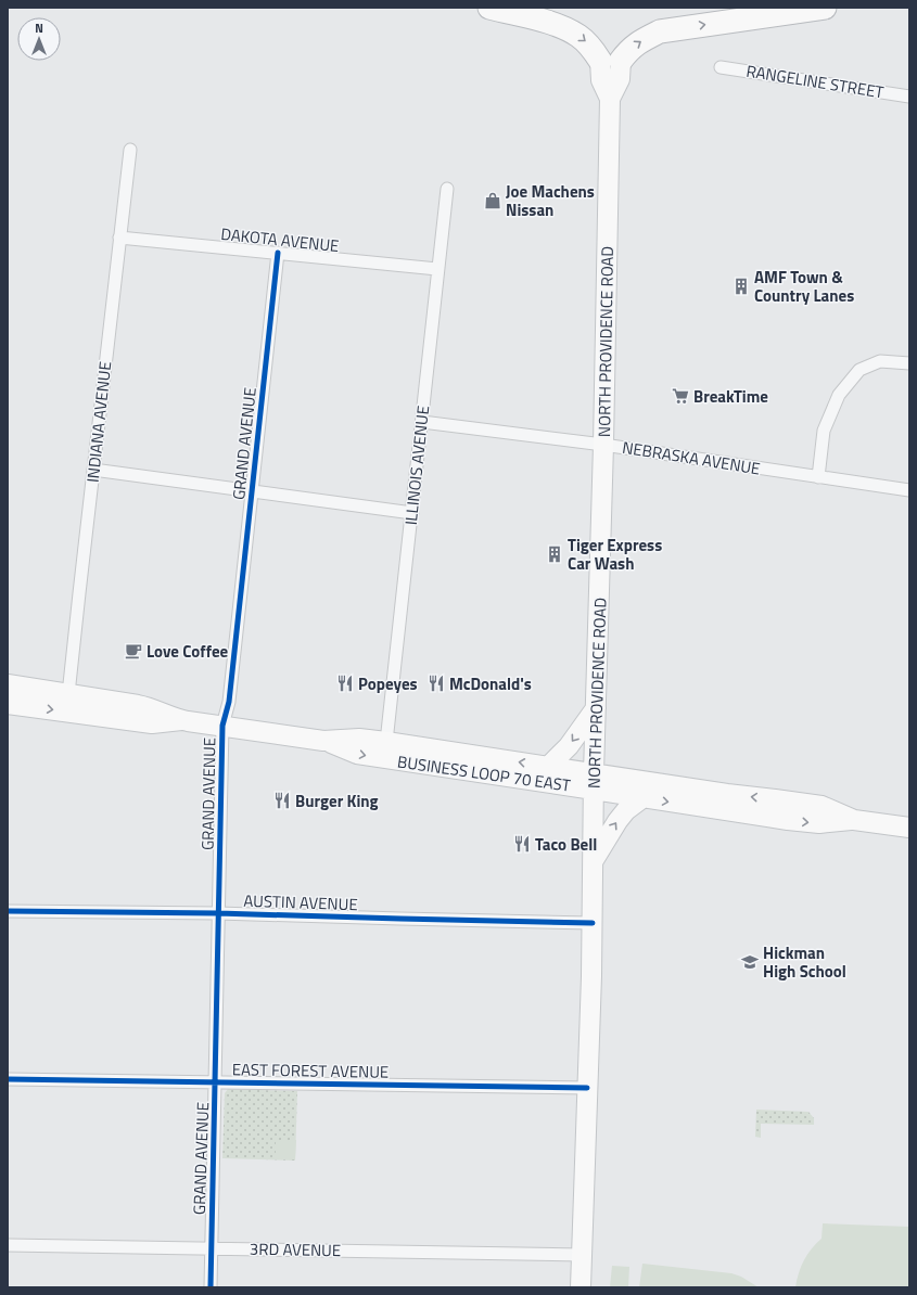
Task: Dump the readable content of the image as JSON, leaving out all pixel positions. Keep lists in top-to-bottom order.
{
  "streets": {
    "main road": ["NORTH PROVIDENCE ROAD", "BUSINESS LOOP 70 EAST"],
    "street": [
      "RANGELINE STREET",
      "DAKOTA AVENUE",
      "INDIANA AVENUE",
      "GRAND AVENUE",
      "NEBRASKA AVENUE",
      "ILLINOIS AVENUE",
      "AUSTIN AVENUE",
      "EAST FOREST AVENUE",
      "3RD AVENUE"
    ]
  },
  "crossings": [
    ["DAKOTA AVENUE", "INDIANA AVENUE"],
    ["DAKOTA AVENUE", "GRAND AVENUE"],
    ["DAKOTA AVENUE", "ILLINOIS AVENUE"],
    ["NORTH PROVIDENCE ROAD", "NEBRASKA AVENUE"],
    ["NORTH PROVIDENCE ROAD", "BUSINESS LOOP 70 EAST"],
    ["NORTH PROVIDENCE ROAD", "AUSTIN AVENUE"],
    ["NORTH PROVIDENCE ROAD", "EAST FOREST AVENUE"],
    ["NORTH PROVIDENCE ROAD", "3RD AVENUE"],
    ["INDIANA AVENUE", "BUSINESS LOOP 70 EAST"],
    ["GRAND AVENUE", "BUSINESS LOOP 70 EAST"],
    ["GRAND AVENUE", "AUSTIN AVENUE"],
    ["GRAND AVENUE", "EAST FOREST AVENUE"],
    ["GRAND AVENUE", "3RD AVENUE"],
    ["NEBRASKA AVENUE", "ILLINOIS AVENUE"],
    ["ILLINOIS AVENUE", "BUSINESS LOOP 70 EAST"]
  ],
  "places": {
    "shop": ["Joe Machens Nissan"],
    "building": ["AMF Town & Country Lanes", "Tiger Express Car Wash"],
    "supermarket": ["BreakTime"],
    "cafe": ["Love Coffee"],
    "restaurant": [
      "Popeyes",
      "McDonald's",
      "Burger King",
      "Taco Bell"
    ],
    "school or university": ["Hickman High School"]
  },
  "north": "top"
}
